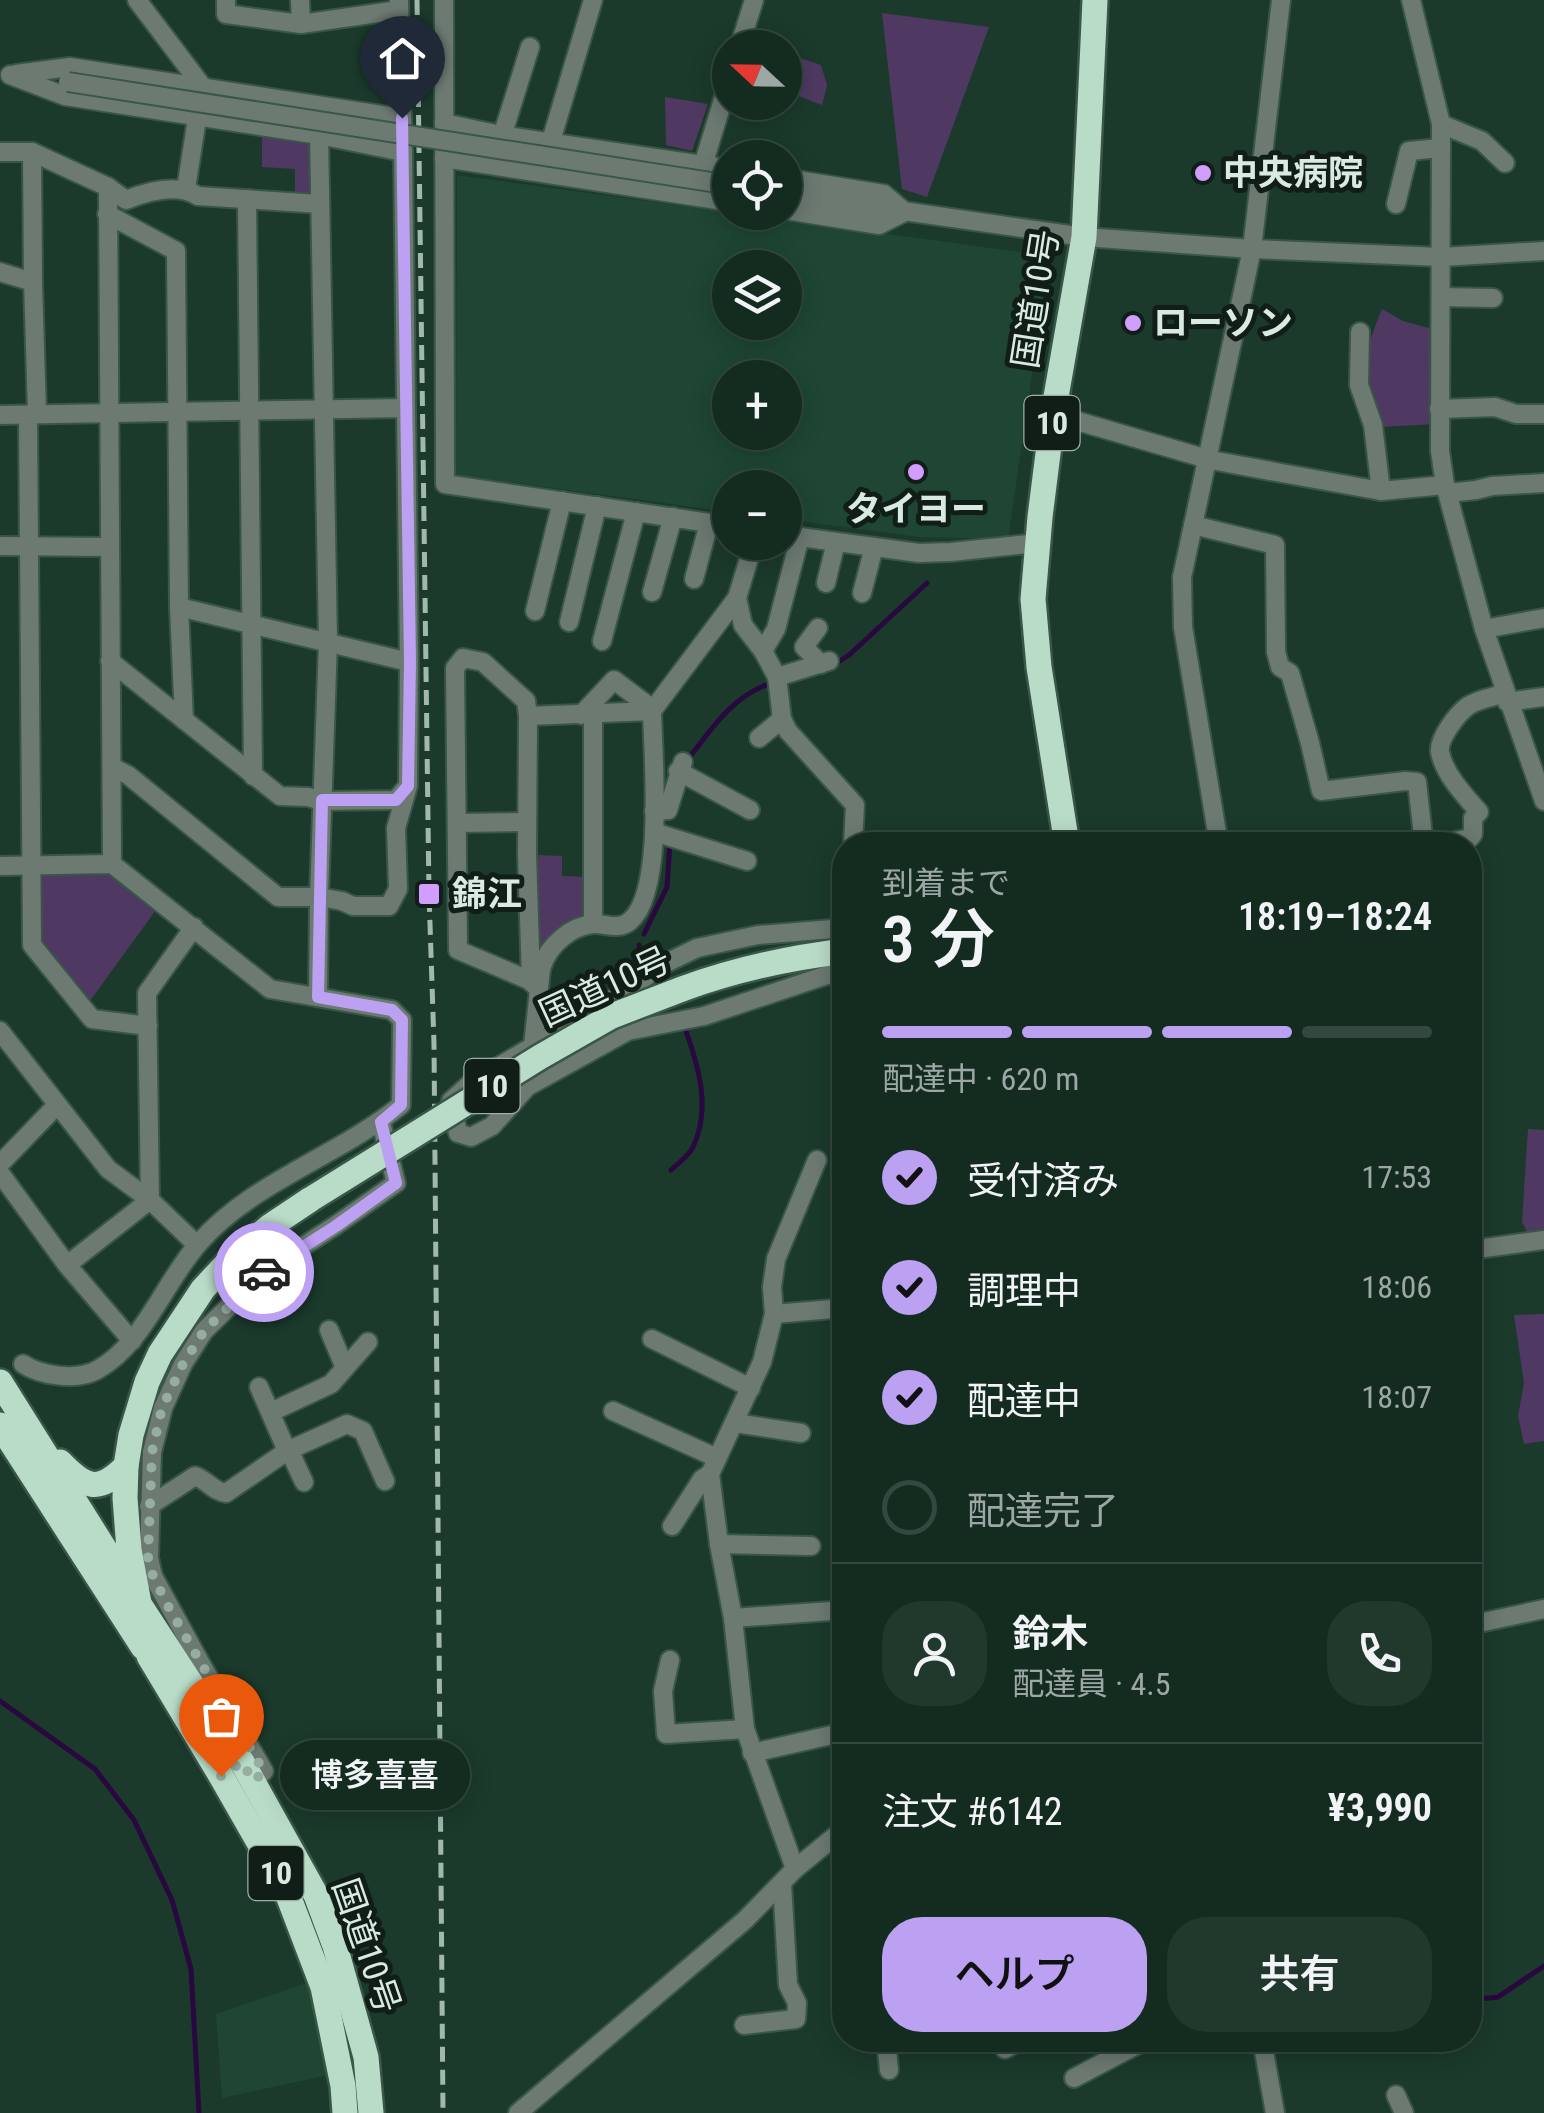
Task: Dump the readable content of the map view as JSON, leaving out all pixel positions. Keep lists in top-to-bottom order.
{
  "streets": {
    "highway": ["国道10号", "10"]
  },
  "crossings": [
    ["国道10号", "10"]
  ],
  "places": {
    "other": [
      "中央病院",
      "ローソン",
      "タイヨー",
      "博多喜喜"
    ],
    "transit": ["錦江"]
  },
  "north": "left",
  "page": {
    "map_buttons": ["+", "−"],
    "heading": ["3 分", "到着まで", "18:19–18:24"],
    "panel": [
      "鈴木",
      "配達員 · 4.5",
      "注文 #6142",
      "¥3,990"
    ],
    "bar": "配達中 · 620 m",
    "list": [
      ["受付済み", "17:53"],
      ["調理中", "18:06"],
      ["配達中", "18:07"],
      "配達完了"
    ],
    "bubble": "博多喜喜",
    "buttons": ["ヘルプ", "共有"]
  }
}
